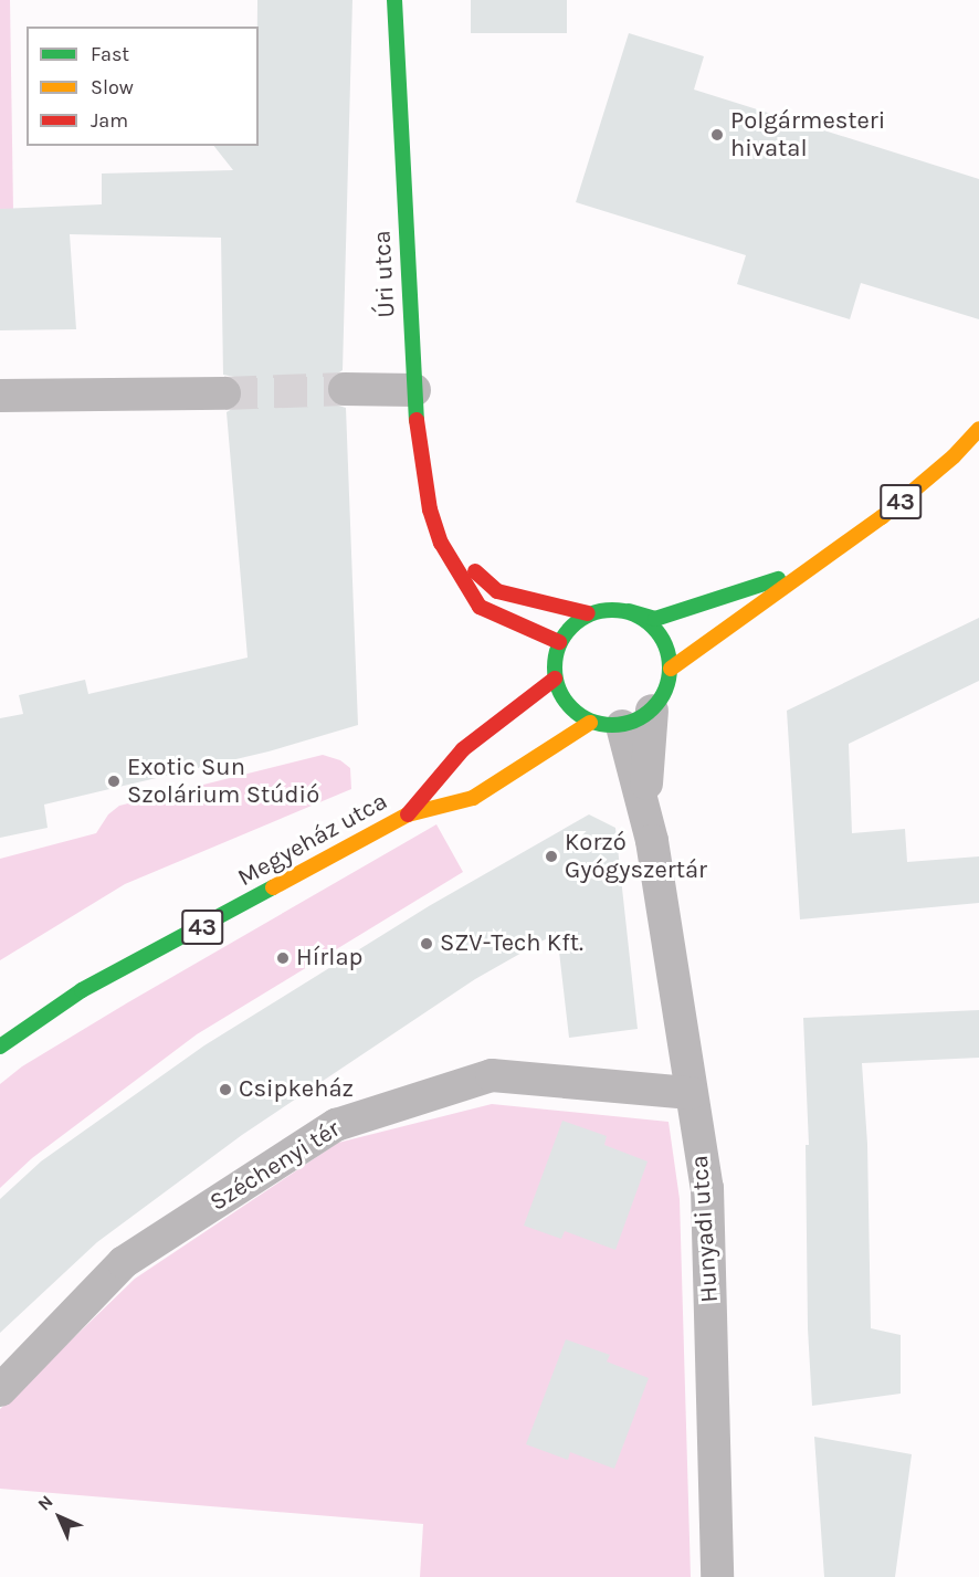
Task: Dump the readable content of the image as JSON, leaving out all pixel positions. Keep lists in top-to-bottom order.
{
  "streets": {
    "main road": ["Úri utca", "43", "Megyeház utca"],
    "street": ["Széchenyi tér", "Hunyadi utca"]
  },
  "crossings": [
    ["Úri utca", "43"],
    ["Úri utca", "Hunyadi utca"],
    ["43", "Megyeház utca"],
    ["43", "Hunyadi utca"],
    ["Széchenyi tér", "Hunyadi utca"]
  ],
  "places": [
    "Polgármesteri hivatal",
    "Exotic Sun Szolárium Stúdió",
    "Korzó Gyógyszertár",
    "SZV-Tech Kft.",
    "Hírlap",
    "Csipkeház"
  ],
  "legend": ["Fast", "Slow", "Jam"],
  "north": "top left"
}
